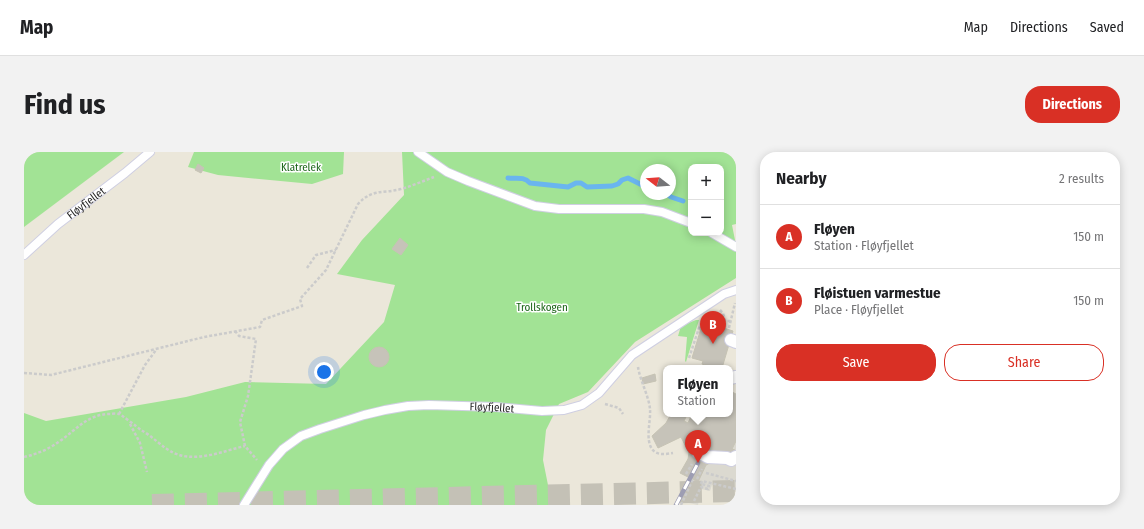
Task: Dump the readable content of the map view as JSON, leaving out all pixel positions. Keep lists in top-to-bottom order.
{
  "streets": {
    "lane": ["Fløyfjellet"]
  },
  "parks": ["Klatrelek", "Trollskogen"],
  "north": "left",
  "page": {
    "header": "Map",
    "nav": ["Map", "Directions", "Saved"],
    "buttons": [
      "Directions",
      ["Save", "Share"]
    ],
    "title": "Find us",
    "heading": ["Nearby", "2 results"],
    "map_buttons": ["+", "−"],
    "list": [
      {
        "mark": "A",
        "name": "Fløyen",
        "note": "Station · Fløyfjellet",
        "value": "150 m"
      },
      {
        "mark": "B",
        "name": "Fløistuen varmestue",
        "note": "Place · Fløyfjellet",
        "value": "150 m"
      }
    ],
    "pins": ["B", "A"],
    "popup": ["Fløyen", "Station"]
  }
}
